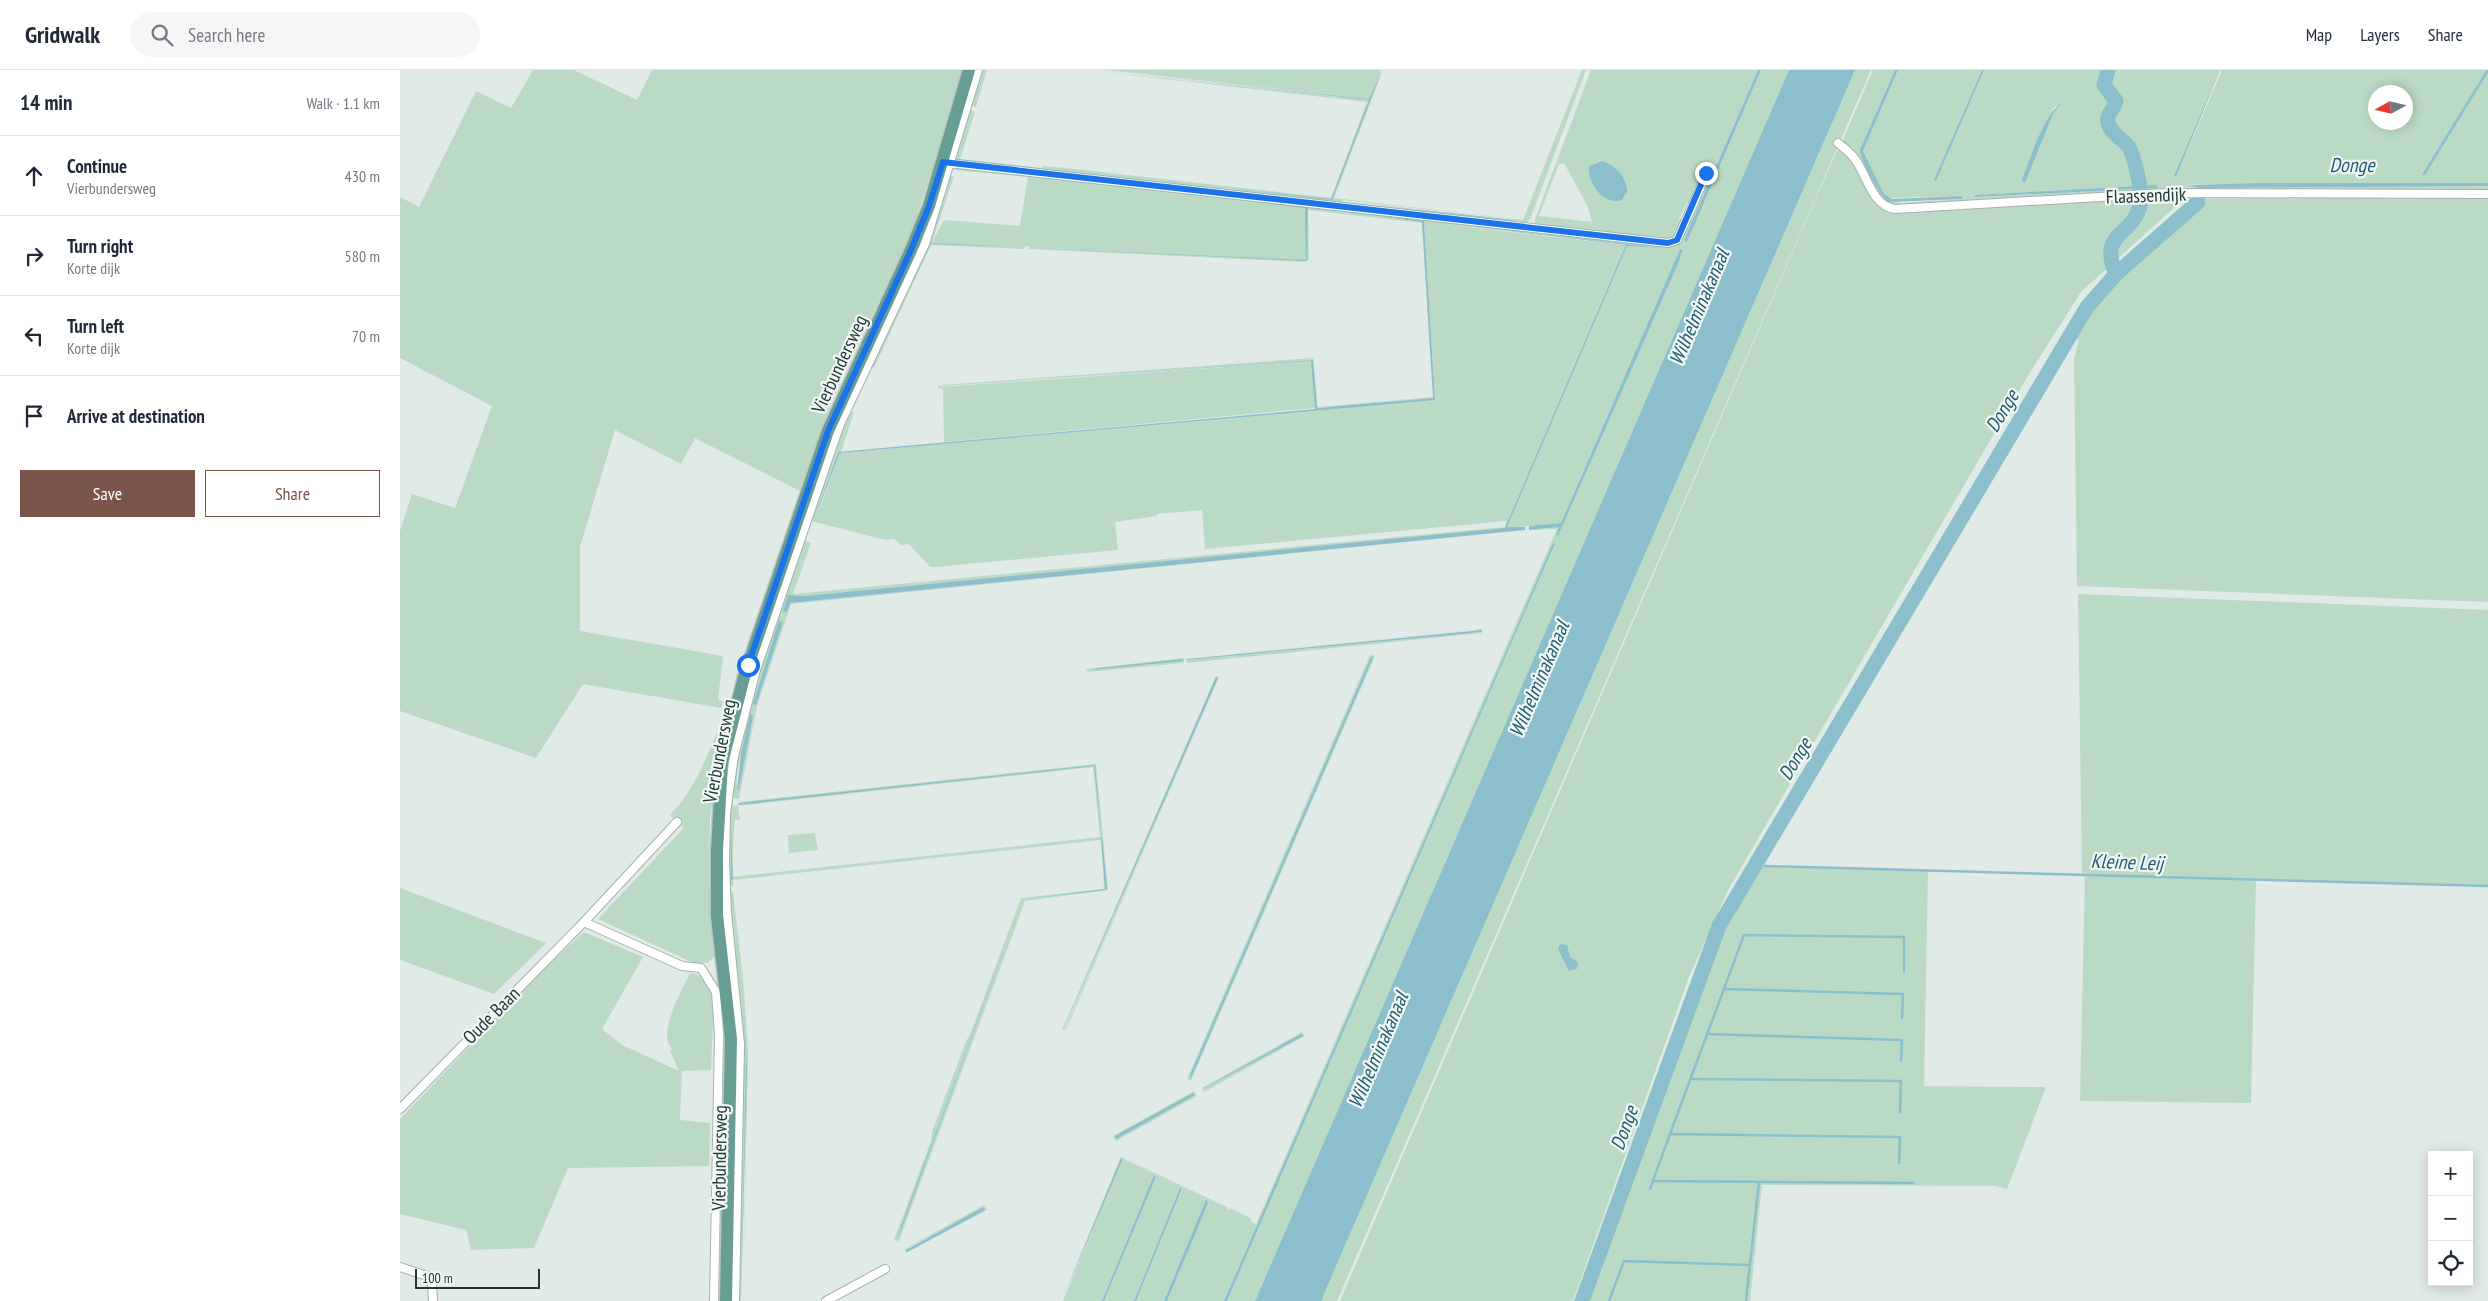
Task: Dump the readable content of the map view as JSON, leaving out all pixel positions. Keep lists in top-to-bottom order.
{
  "streets": {
    "main road": ["Vierbundersweg"],
    "street": ["Flaassendijk", "Oude Baan"]
  },
  "crossings": [
    ["Vierbundersweg", "Oude Baan"]
  ],
  "water": ["Donge", "Wilhelminakanaal", "Kleine Leij"],
  "scale_bar": "100 m",
  "north": "left",
  "page": {
    "header": "Gridwalk",
    "search": "Search here",
    "nav": ["Map", "Layers", "Share"],
    "heading": ["14 min", "Walk · 1.1 km"],
    "list": [
      ["Continue", "Vierbundersweg", "430 m"],
      ["Turn right", "Korte dijk", "580 m"],
      ["Turn left", "Korte dijk", "70 m"],
      "Arrive at destination"
    ],
    "buttons": ["Save", "Share"],
    "map_buttons": ["+", "−"],
    "scale": "100 m"
  }
}
